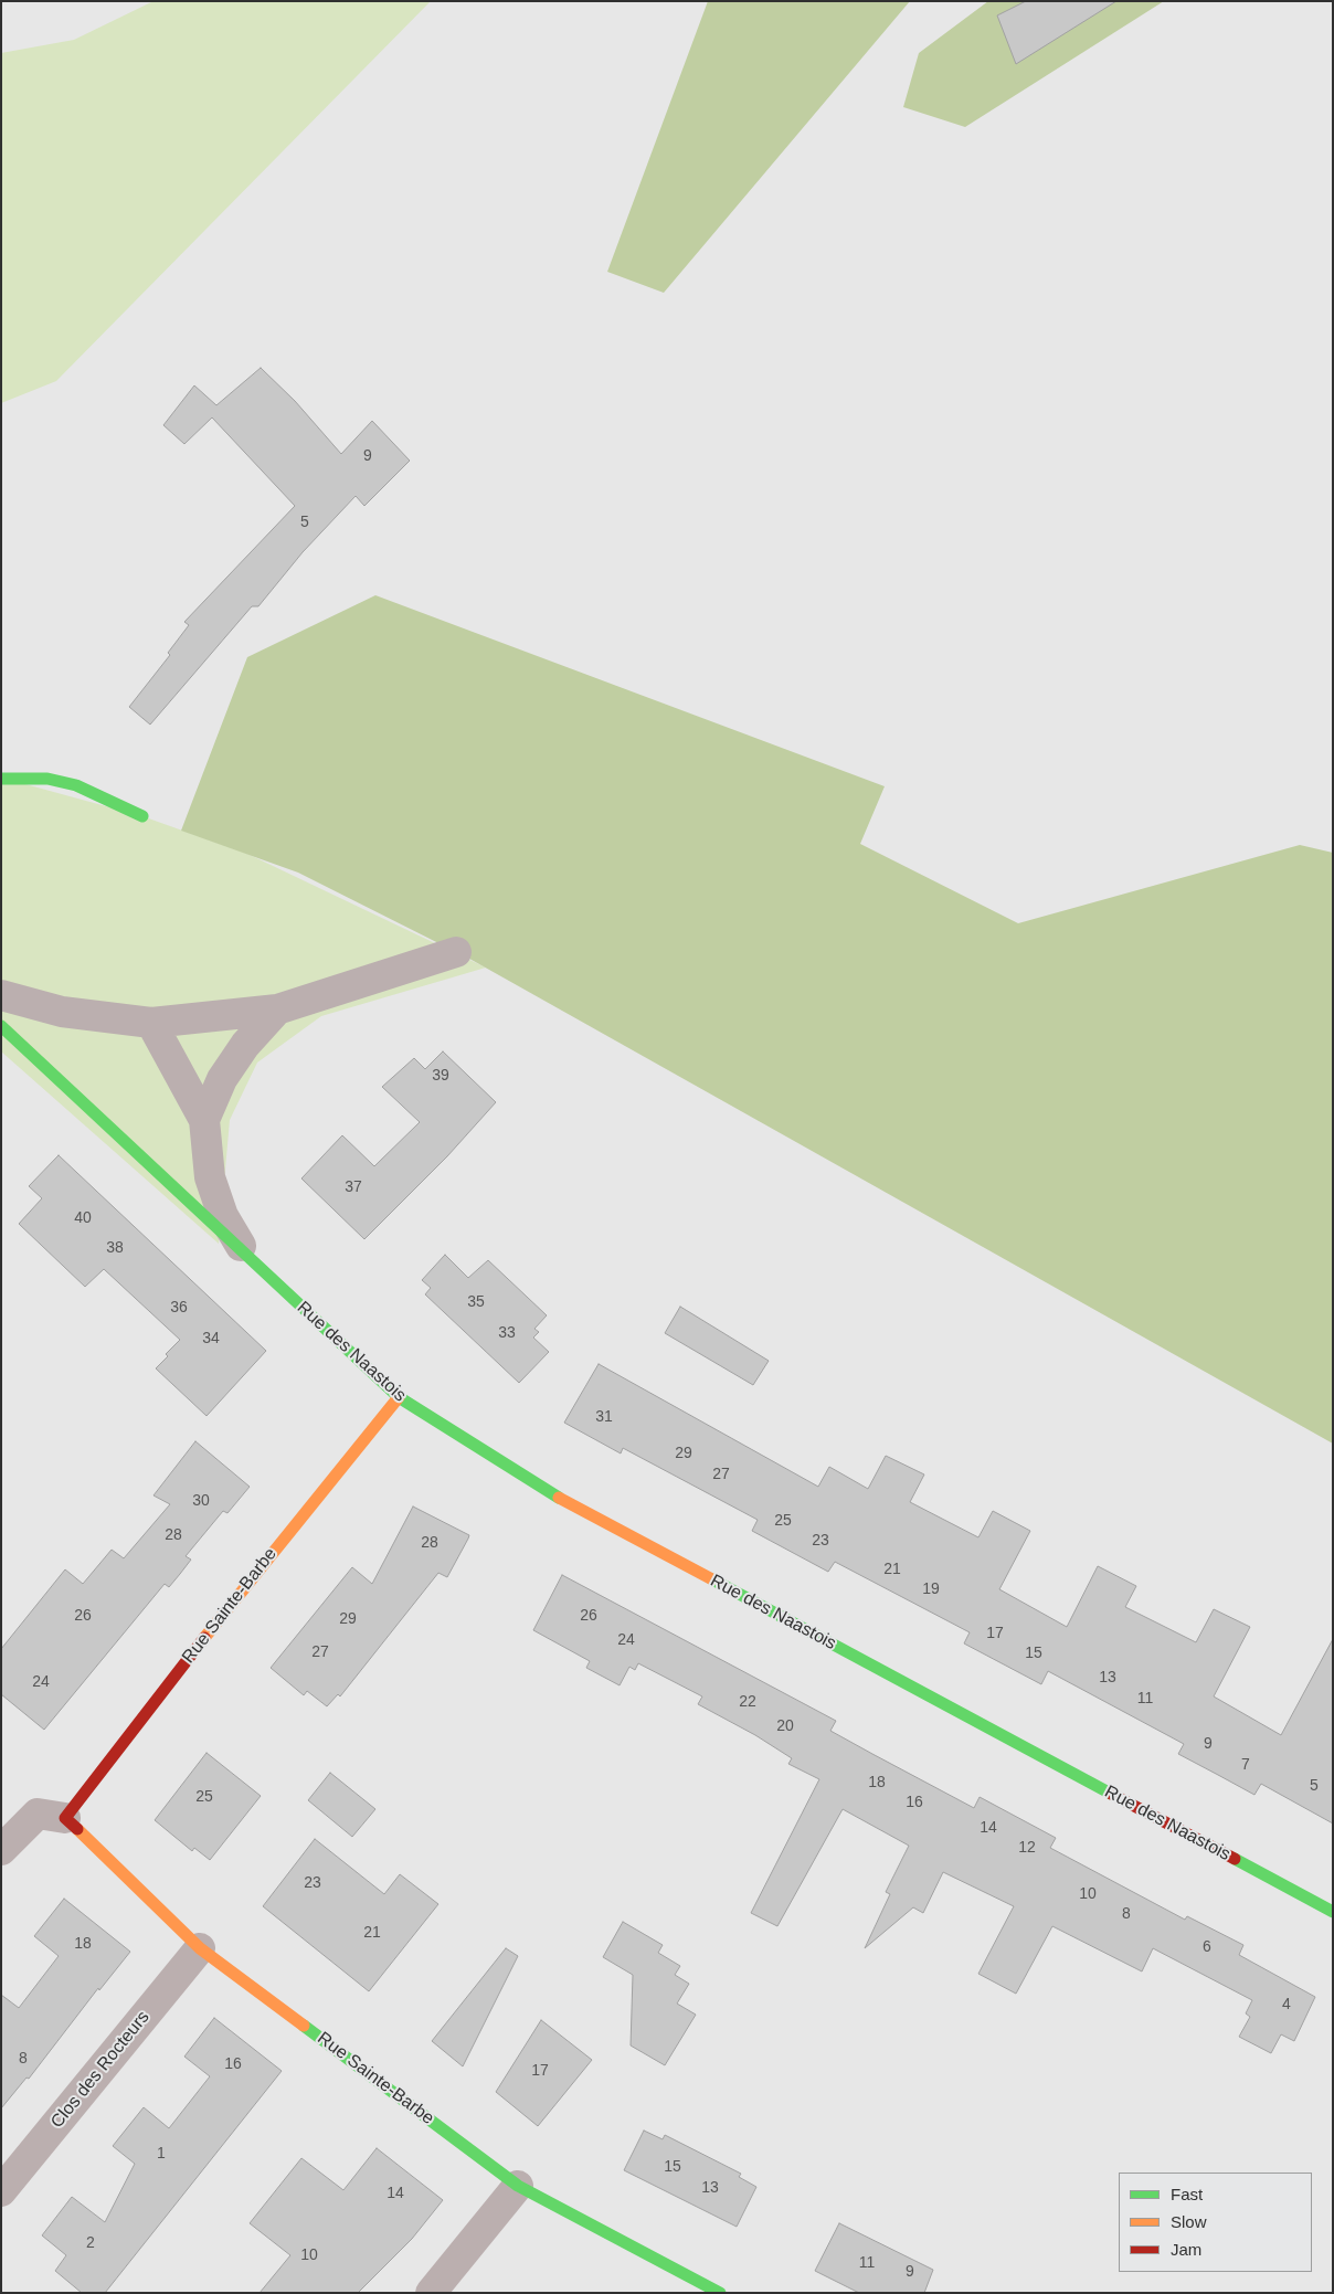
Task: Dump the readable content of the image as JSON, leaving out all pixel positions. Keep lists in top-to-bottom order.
{
  "streets": {
    "street": ["Rue des Naastois", "Rue Sainte-Barbe", "Clos des Rocteurs"]
  },
  "crossings": [
    ["Rue des Naastois", "Rue Sainte-Barbe"],
    ["Rue Sainte-Barbe", "Clos des Rocteurs"]
  ],
  "house_numbers": [
    "9",
    "5",
    "39",
    "37",
    "40",
    "38",
    "35",
    "36",
    "33",
    "34",
    "31",
    "29",
    "27",
    "30",
    "25",
    "28",
    "23",
    "28",
    "21",
    "19",
    "26",
    "26",
    "29",
    "17",
    "24",
    "27",
    "15",
    "13",
    "24",
    "11",
    "22",
    "20",
    "9",
    "7",
    "18",
    "5",
    "25",
    "16",
    "14",
    "12",
    "23",
    "10",
    "8",
    "21",
    "18",
    "6",
    "4",
    "8",
    "16",
    "17",
    "1",
    "15",
    "13",
    "14",
    "2",
    "10",
    "11",
    "9"
  ],
  "legend": ["Fast", "Slow", "Jam"]
}
